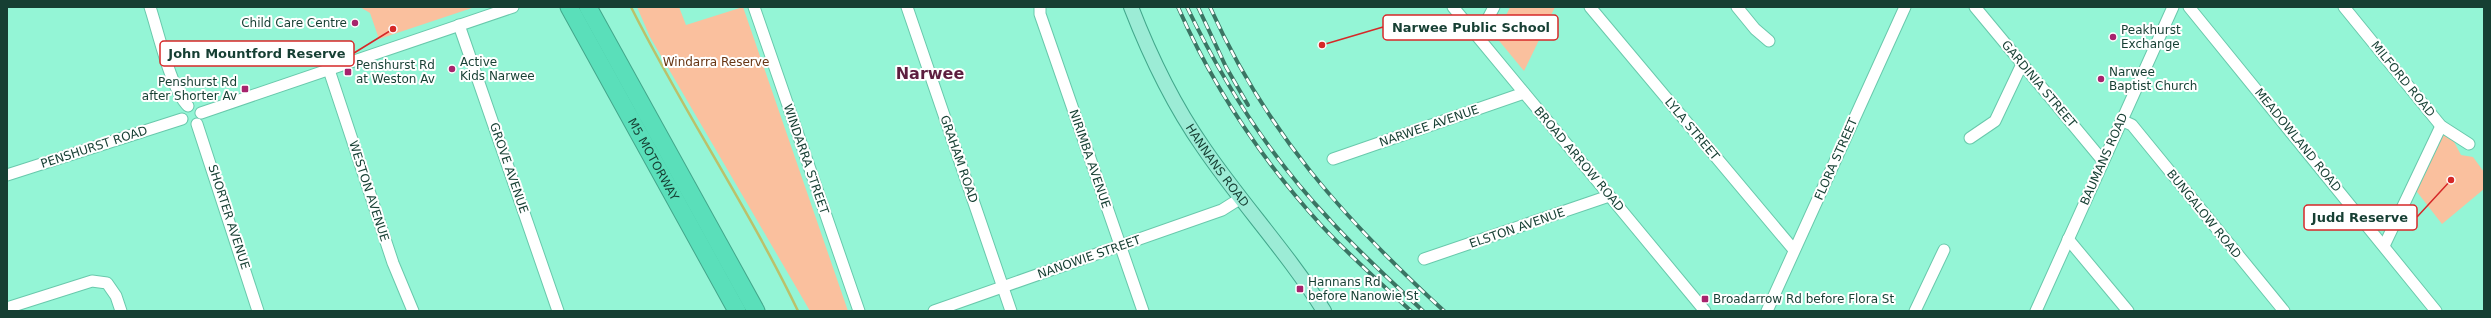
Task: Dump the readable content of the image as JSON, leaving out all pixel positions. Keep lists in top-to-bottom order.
{
  "streets": {
    "highway": ["M5 MOTORWAY"],
    "main road": ["HANNANS ROAD"],
    "street": [
      "MILFORD ROAD",
      "GARDINIA STREET",
      "NARWEE AVENUE",
      "LYLA STREET",
      "MEADOWLAND ROAD",
      "PENSHURST ROAD",
      "WINDARRA STREET",
      "GRAHAM ROAD",
      "NIRIMBA AVENUE",
      "BROAD ARROW ROAD",
      "FLORA STREET",
      "BAUMANS ROAD",
      "GROVE AVENUE",
      "WESTON AVENUE",
      "BUNGALOW ROAD",
      "SHORTER AVENUE",
      "ELSTON AVENUE",
      "NANOWIE STREET"
    ]
  },
  "crossings": [
    ["GARDINIA STREET", "BAUMANS ROAD"],
    ["NARWEE AVENUE", "BROAD ARROW ROAD"],
    ["LYLA STREET", "FLORA STREET"],
    ["PENSHURST ROAD", "SHORTER AVENUE"],
    ["GRAHAM ROAD", "NANOWIE STREET"],
    ["NIRIMBA AVENUE", "NANOWIE STREET"],
    ["BROAD ARROW ROAD", "ELSTON AVENUE"],
    ["BAUMANS ROAD", "BUNGALOW ROAD"],
    ["HANNANS ROAD", "NANOWIE STREET"]
  ],
  "districts": ["Narwee"],
  "parks": ["Windarra Reserve"],
  "places": {
    "other": [
      "Child Care Centre",
      "John Mountford Reserve",
      "Peakhurst Exchange",
      "Narwee Public School",
      "Active Kids Narwee",
      "Narwee Baptist Church",
      "Judd Reserve"
    ],
    "transit": [
      "Penshurst Rd at Weston Av",
      "Penshurst Rd after Shorter Av",
      "Hannans Rd before Nanowie St",
      "Broadarrow Rd before Flora St"
    ]
  }
}
